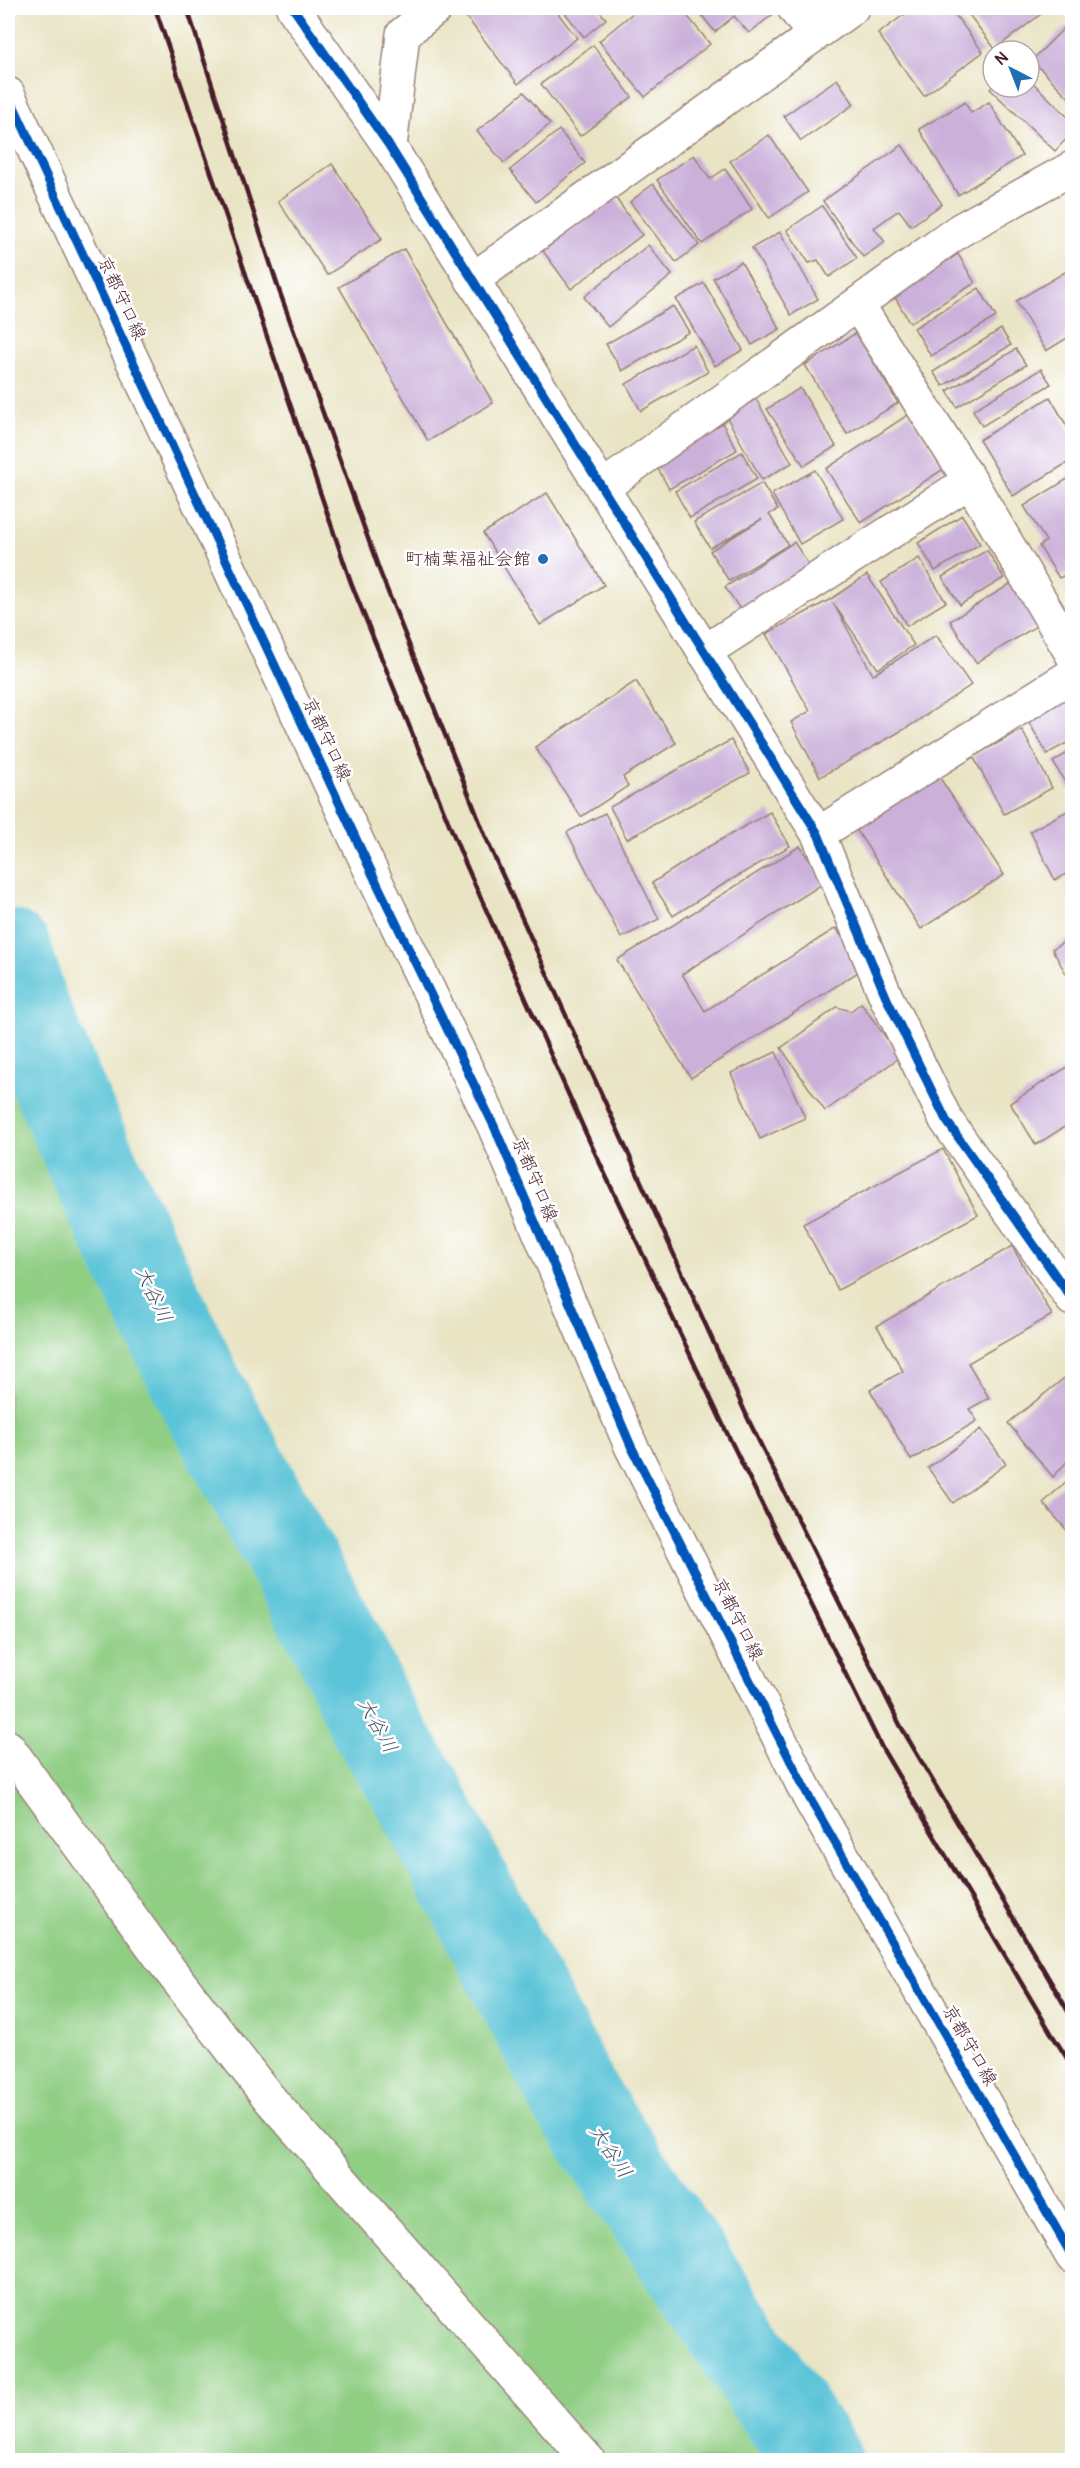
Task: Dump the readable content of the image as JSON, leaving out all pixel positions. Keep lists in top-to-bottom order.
{
  "streets": {
    "street": ["京都守口線"]
  },
  "water": ["大谷川"],
  "places": ["町楠葉福祉会館"],
  "north": "top left"
}
